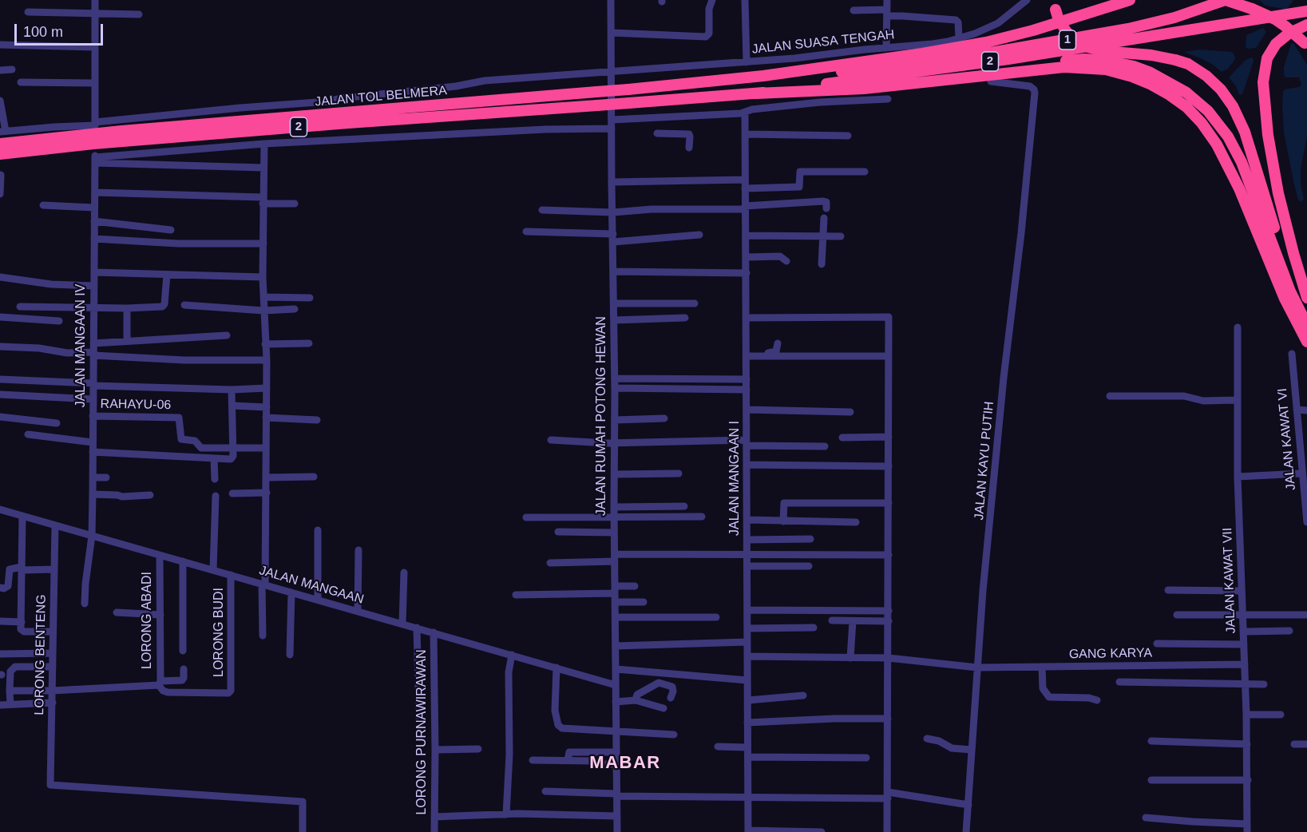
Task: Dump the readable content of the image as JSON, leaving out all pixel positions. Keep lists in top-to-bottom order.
{
  "streets": {
    "highway": ["1", "2", "JALAN TOL BELMERA"],
    "street": [
      "JALAN SUASA TENGAH",
      "JALAN MANGAAN IV",
      "RAHAYU-06",
      "JALAN RUMAH POTONG HEWAN",
      "JALAN KAWAT VI",
      "JALAN KAYU PUTIH",
      "JALAN MANGAAN I",
      "JALAN KAWAT VII",
      "JALAN MANGAAN",
      "LORONG ABADI",
      "LORONG BUDI",
      "GANG KARYA",
      "LORONG BENTENG",
      "LORONG PURNAWIRAWAN"
    ]
  },
  "crossings": [
    ["1", "2"],
    ["JALAN SUASA TENGAH", "JALAN RUMAH POTONG HEWAN"],
    ["2", "JALAN TOL BELMERA"],
    ["JALAN MANGAAN IV", "RAHAYU-06"],
    ["JALAN MANGAAN IV", "JALAN MANGAAN"],
    ["JALAN RUMAH POTONG HEWAN", "JALAN MANGAAN"],
    ["JALAN KAYU PUTIH", "GANG KARYA"],
    ["JALAN MANGAAN I", "GANG KARYA"],
    ["JALAN KAWAT VII", "GANG KARYA"],
    ["JALAN MANGAAN", "LORONG ABADI"],
    ["JALAN MANGAAN", "LORONG BUDI"],
    ["JALAN MANGAAN", "LORONG BENTENG"],
    ["JALAN MANGAAN", "LORONG PURNAWIRAWAN"],
    ["LORONG ABADI", "LORONG BUDI"]
  ],
  "districts": ["MABAR"],
  "scale_bar": "100 m"
}
